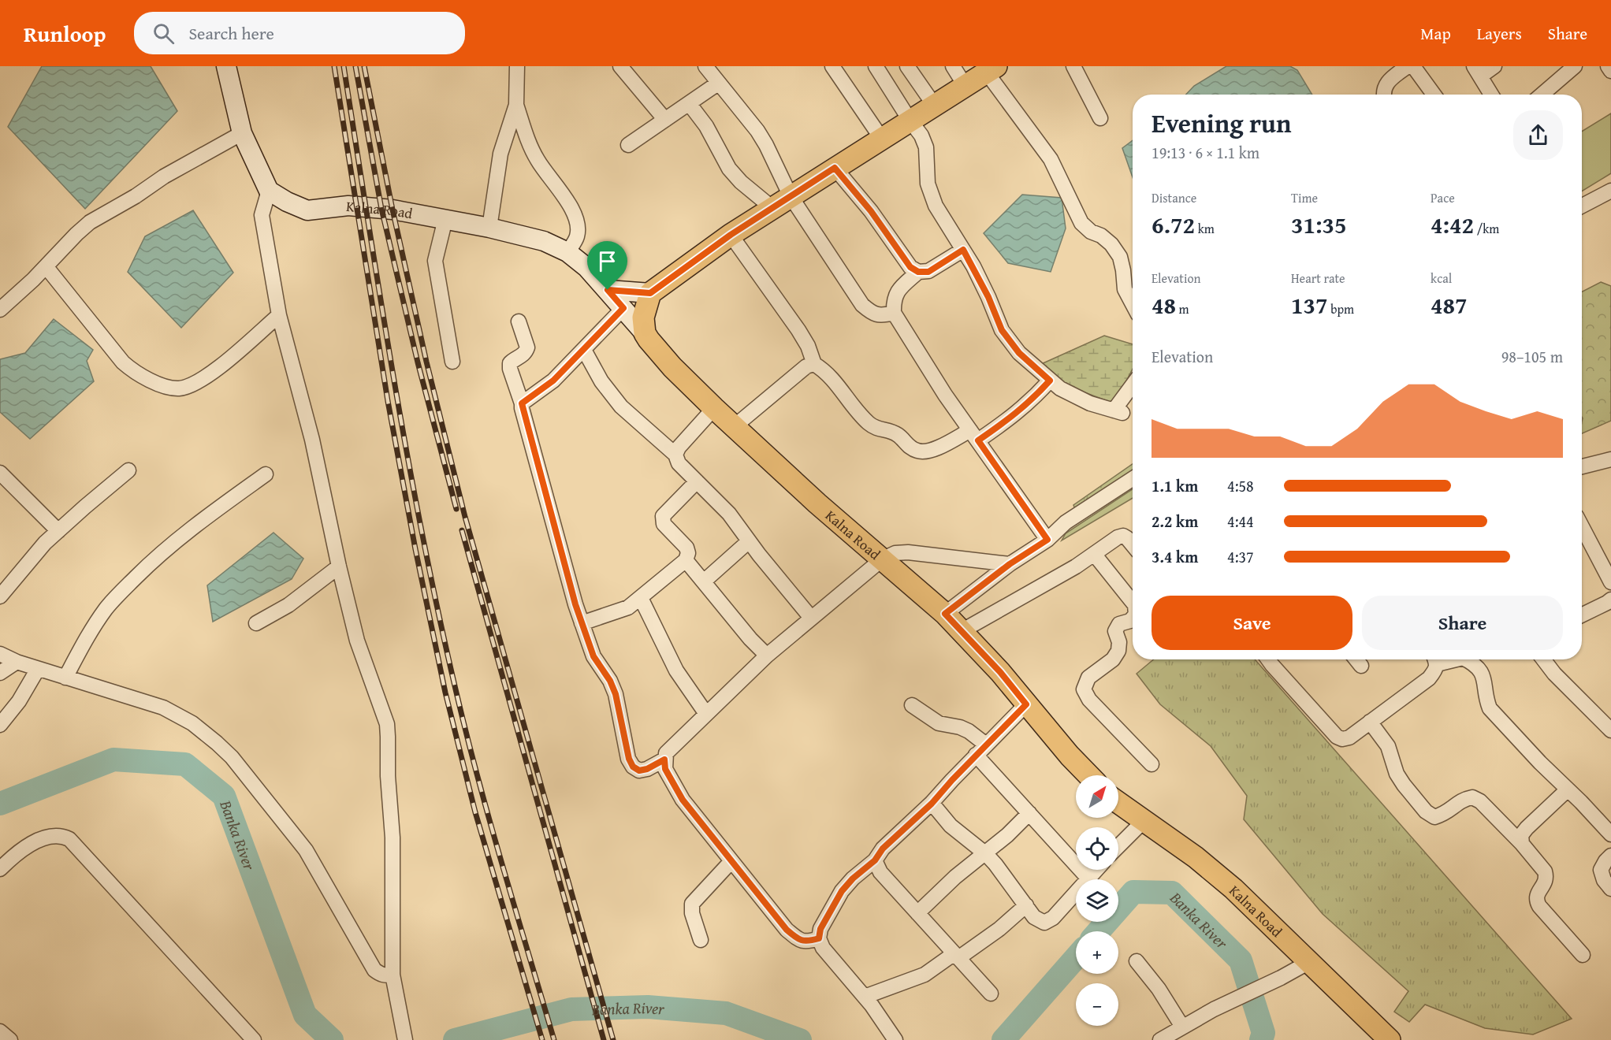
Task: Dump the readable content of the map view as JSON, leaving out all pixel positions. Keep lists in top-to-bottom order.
{
  "streets": {
    "main road": ["Kalna Road"]
  },
  "water": ["Banka River"],
  "north": "top right",
  "page": {
    "header": "Runloop",
    "search": "Search here",
    "nav": ["Map", "Layers", "Share"],
    "heading": ["Evening run", "19:13 · 6 × 1.1 km"],
    "stats": [
      ["Distance", "6.72 km"],
      ["Time", "31:35"],
      ["Pace", "4:42 /km"],
      ["Elevation", "48 m"],
      ["Heart rate", "137 bpm"],
      ["kcal", "487"]
    ],
    "chart": ["Elevation", "98–105 m"],
    "list": [
      {
        "name": "1.1 km",
        "note": "4:58"
      },
      {
        "name": "2.2 km",
        "note": "4:44"
      },
      {
        "name": "3.4 km",
        "note": "4:37"
      }
    ],
    "buttons": ["Save", "Share"],
    "map_buttons": ["+", "−"]
  }
}
